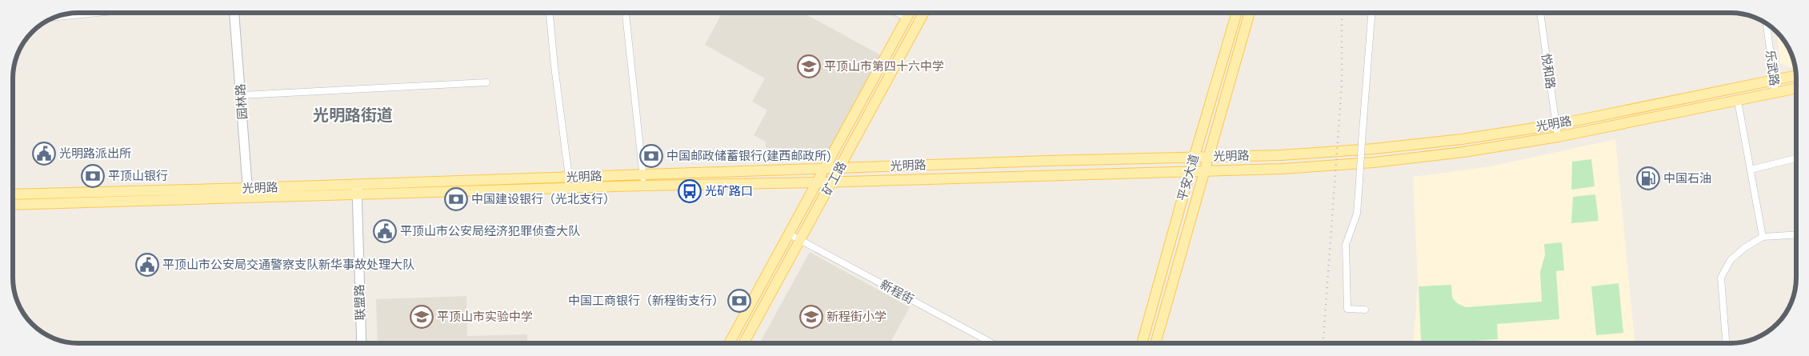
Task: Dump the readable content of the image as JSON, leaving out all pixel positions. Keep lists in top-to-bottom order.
{
  "streets": {
    "main road": ["光明路", "平安大道", "矿工路"],
    "street": [
      "乐武路",
      "悦和路",
      "园林路",
      "新程街",
      "联盟路"
    ]
  },
  "crossings": [
    ["乐武路", "光明路"],
    ["悦和路", "光明路"],
    ["园林路", "光明路"],
    ["光明路", "平安大道"],
    ["光明路", "矿工路"],
    ["光明路", "联盟路"],
    ["矿工路", "新程街"]
  ],
  "districts": ["光明路街道"],
  "places": {
    "school or university": ["平顶山市第四十六中学", "平顶山市实验中学", "新程街小学"],
    "public building": ["光明路派出所", "平顶山市公安局经济犯罪侦查大队", "平顶山市公安局交通警察支队新华事故处理大队"],
    "bank": [
      "中国邮政储蓄银行(建西邮政所)",
      "平顶山银行",
      "中国建设银行（光北支行）",
      "中国工商银行（新程街支行）"
    ],
    "fuel station": ["中国石油"],
    "bus stop": ["光矿路口"]
  }
}
